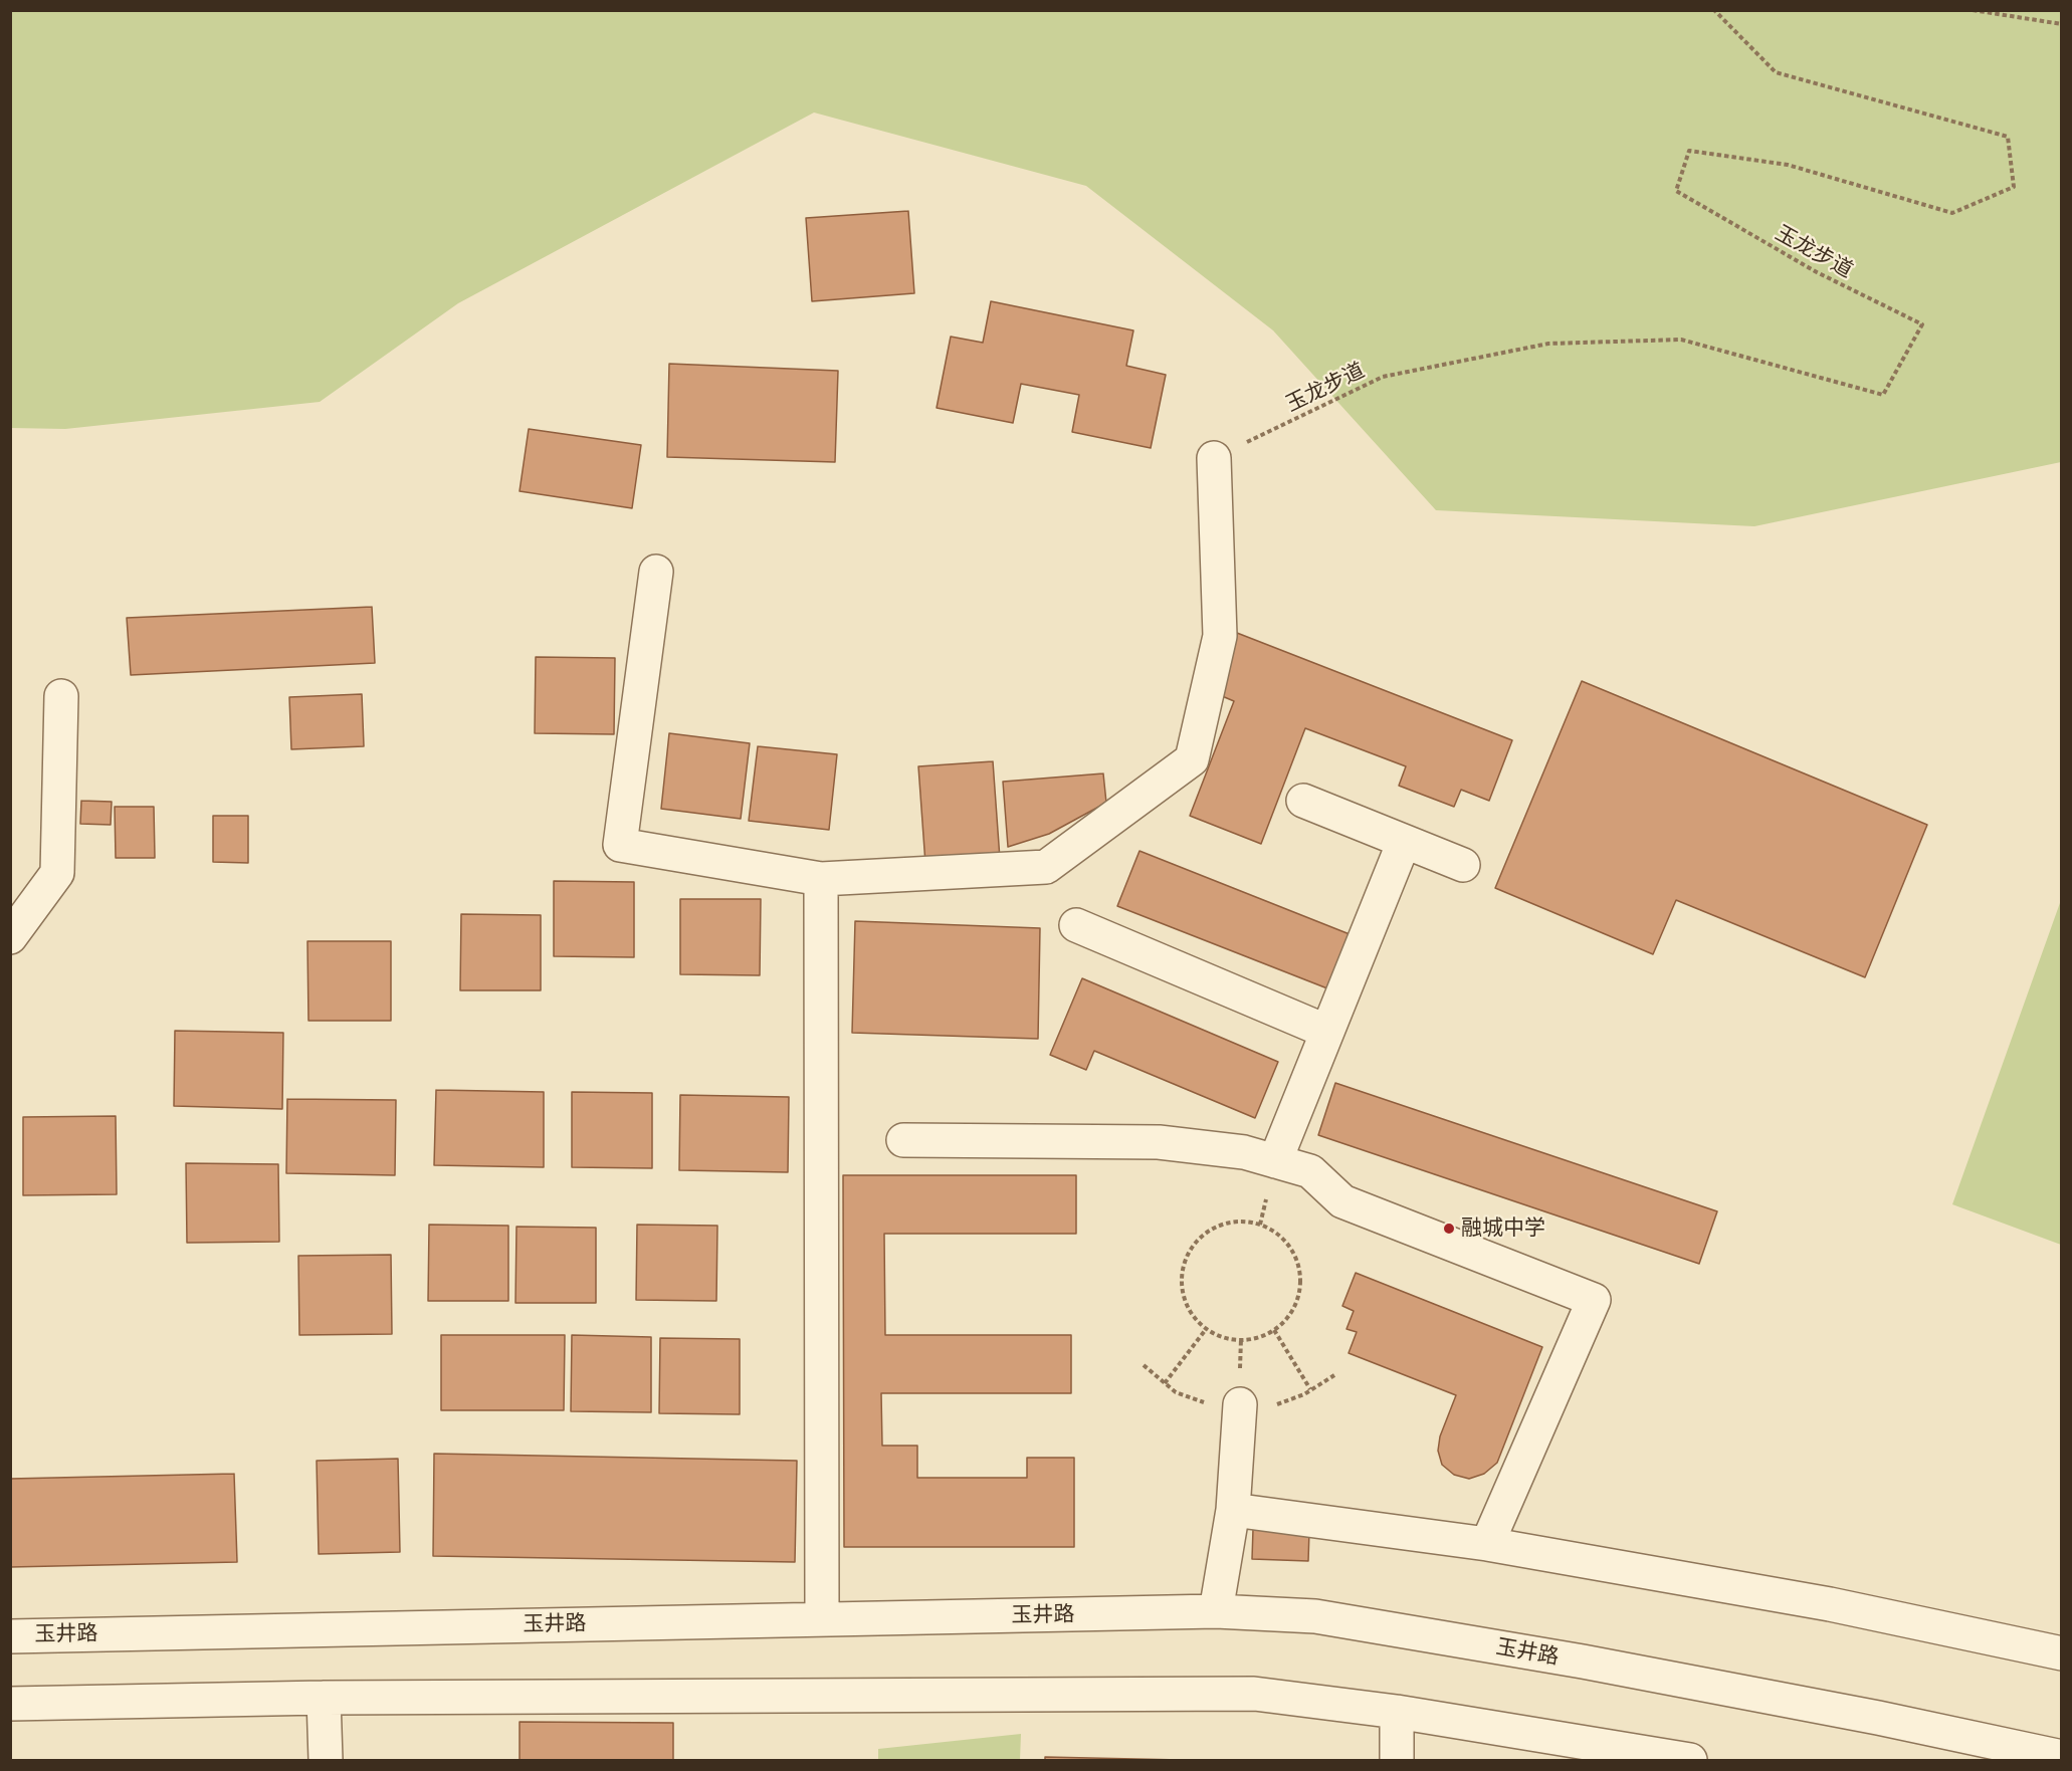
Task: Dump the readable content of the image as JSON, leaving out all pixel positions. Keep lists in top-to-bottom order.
{
  "streets": {
    "street": ["玉井路"],
    "path": ["玉龙步道"]
  },
  "places": ["融城中学"]
}
